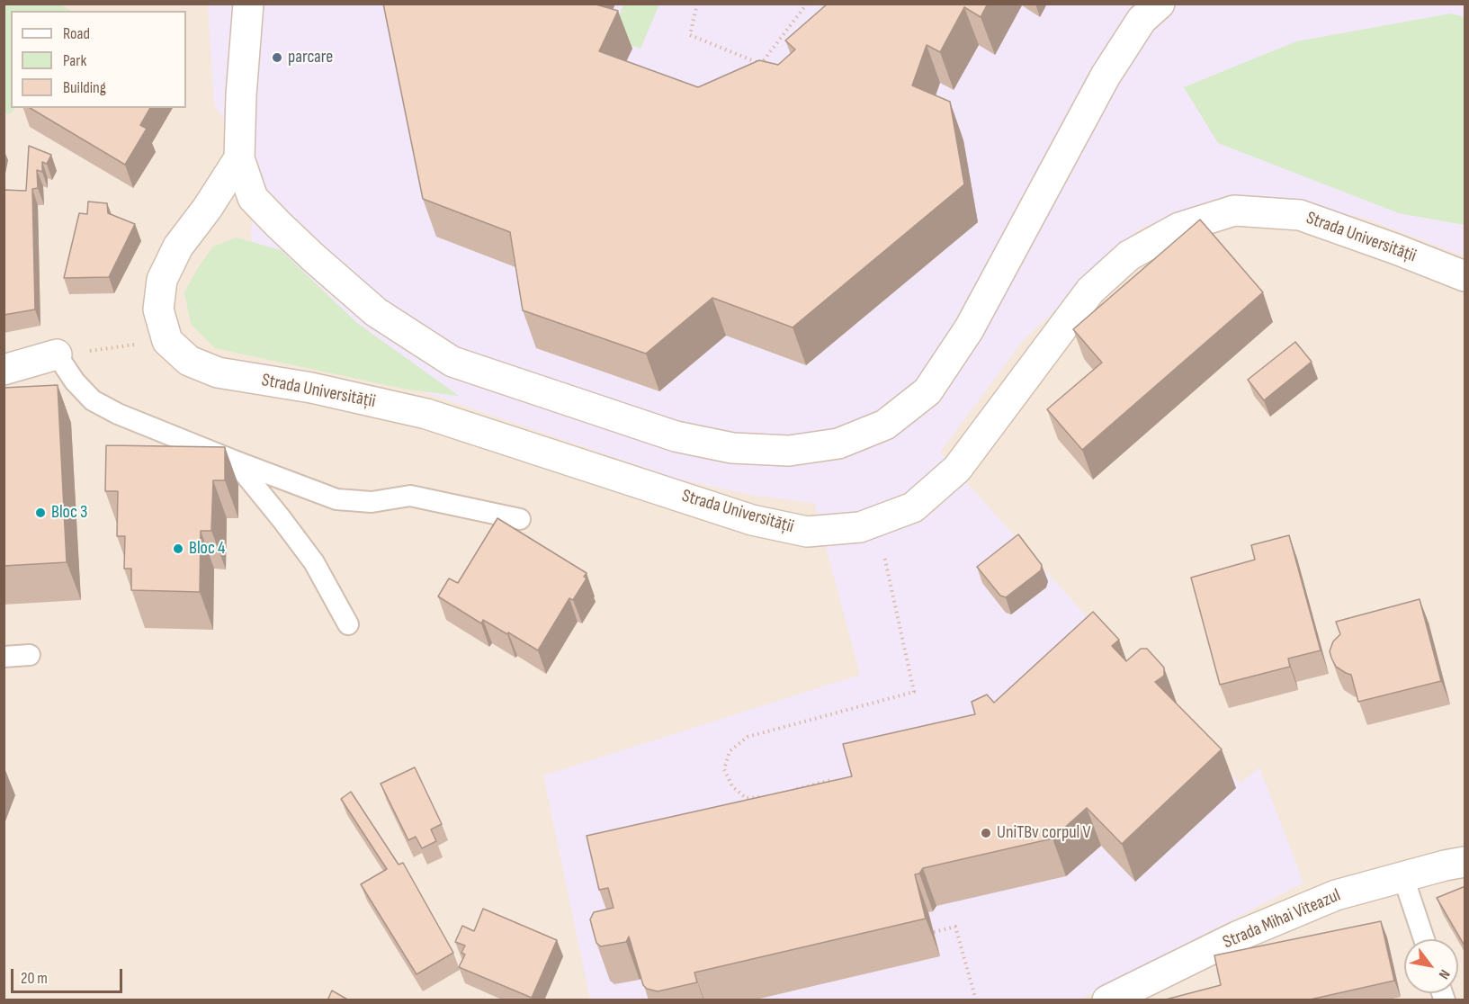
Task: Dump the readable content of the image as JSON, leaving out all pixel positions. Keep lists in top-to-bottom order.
{
  "streets": {
    "street": ["Strada Universității", "Strada Mihai Viteazul"]
  },
  "places": [
    "parcare",
    "Bloc 3",
    "Bloc 4",
    "UniTBv corpul V"
  ],
  "legend": ["Road", "Park", "Building"],
  "scale_bar": "20 m",
  "north": "bottom right"
}
